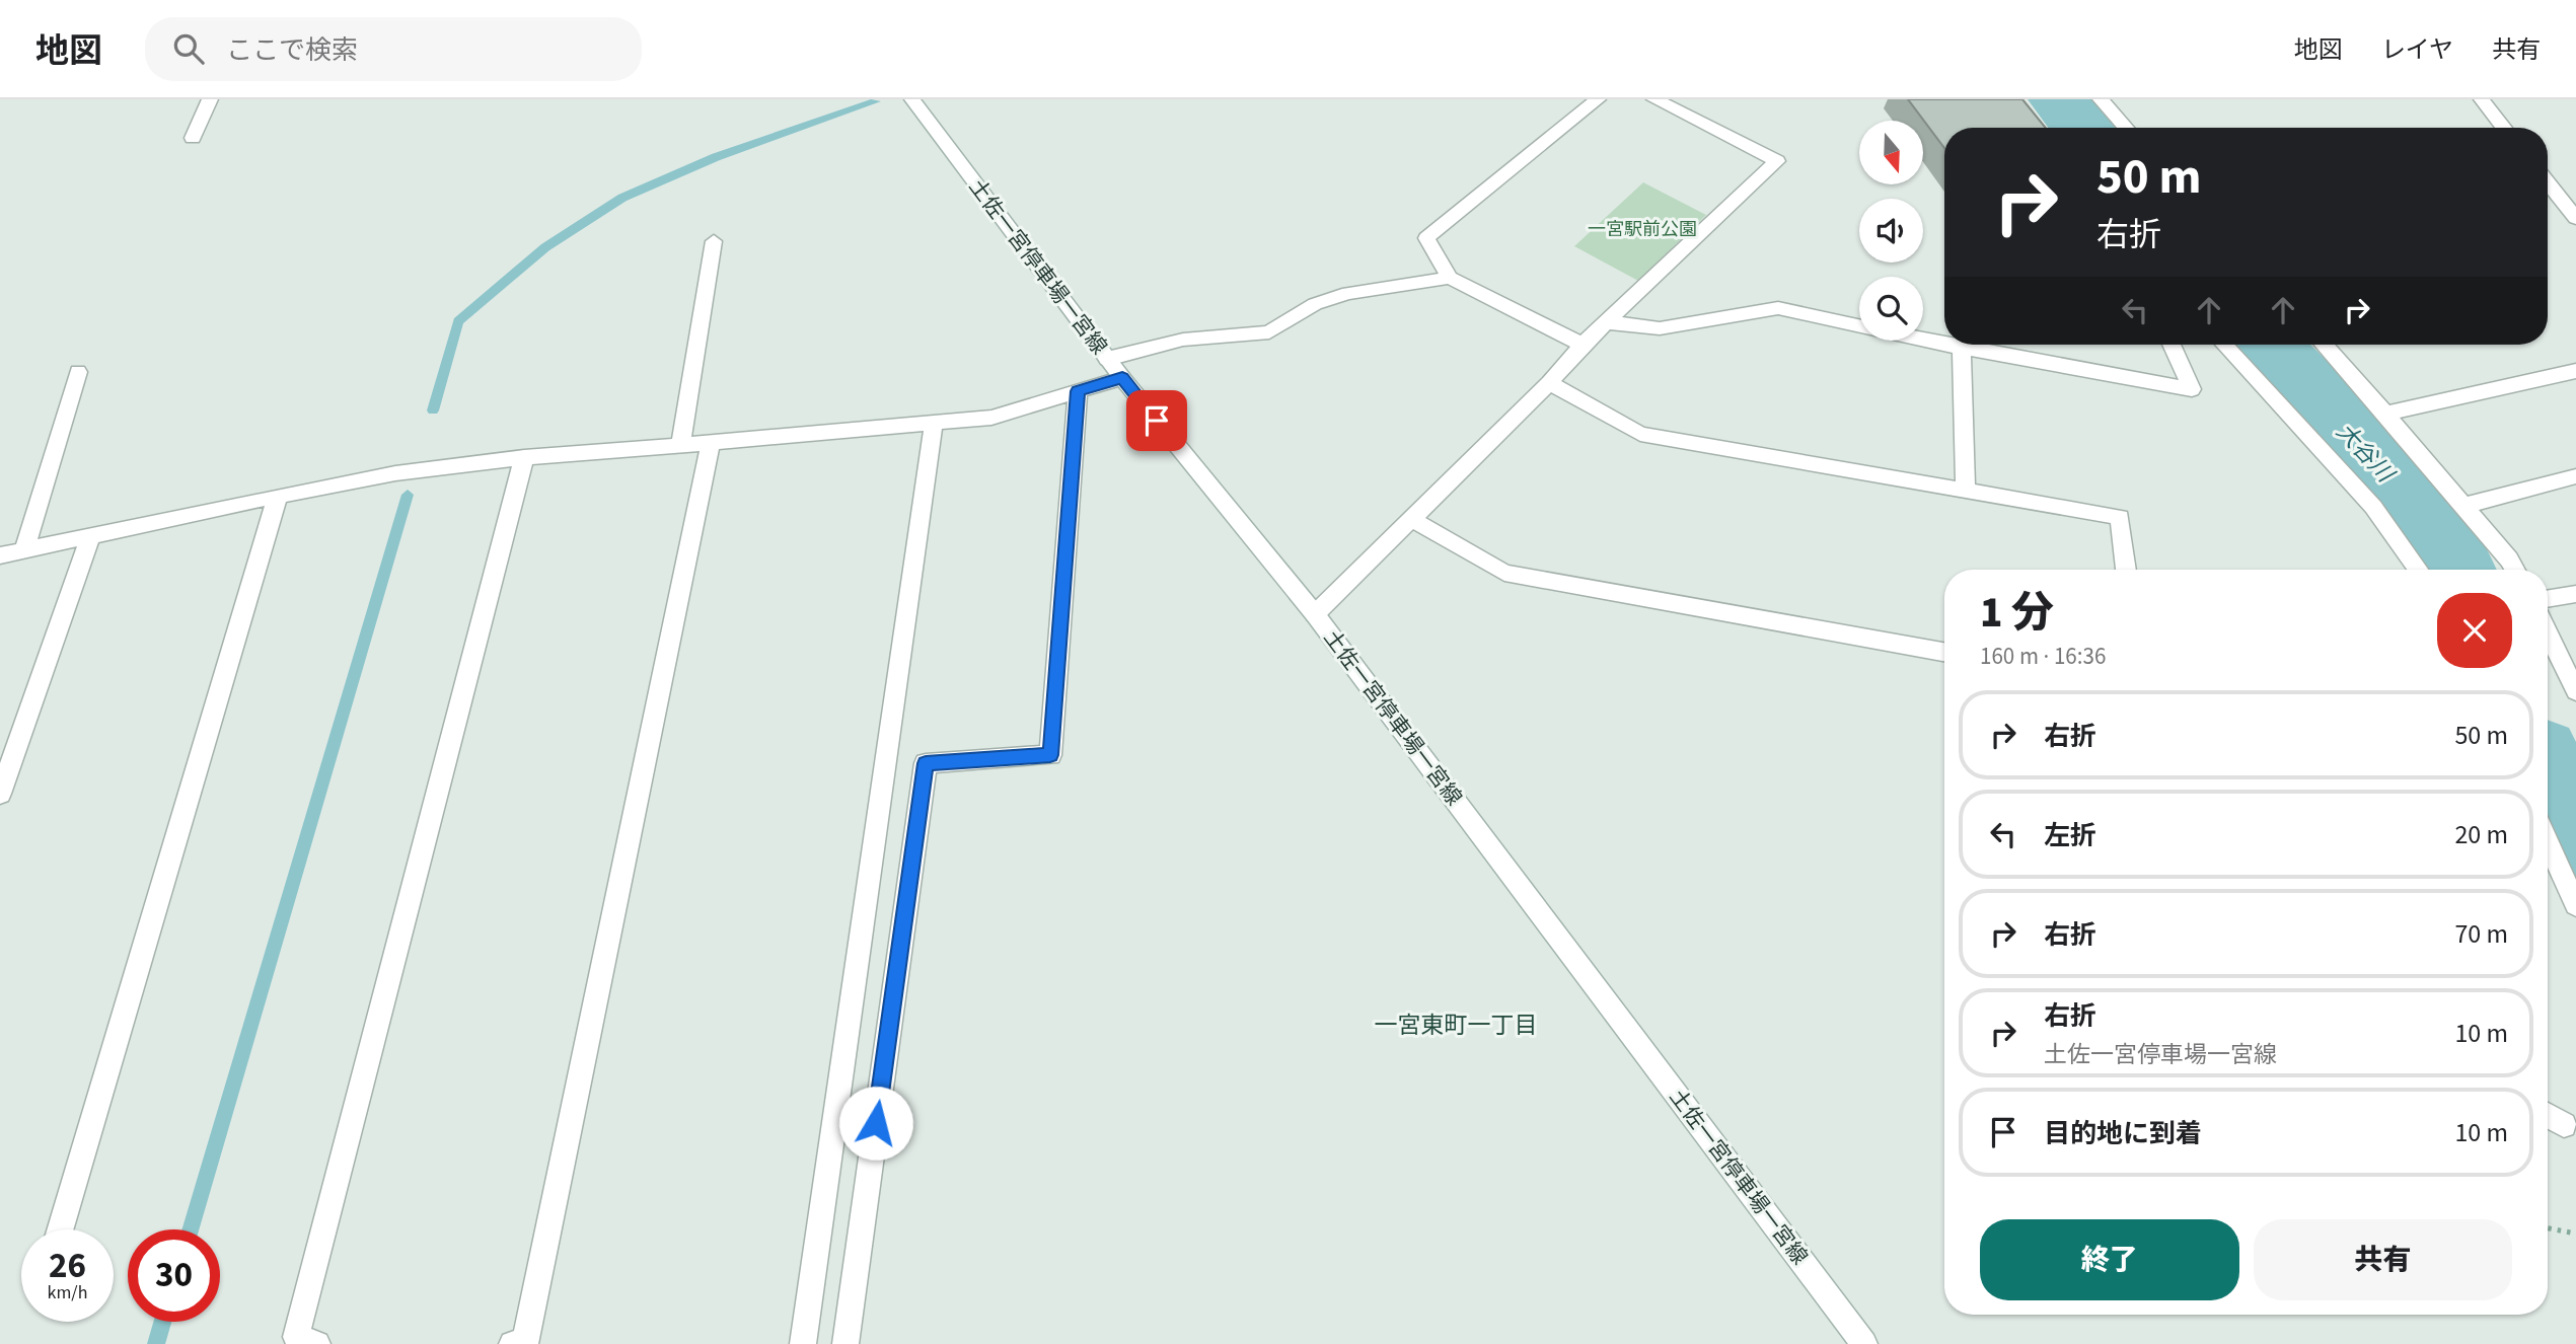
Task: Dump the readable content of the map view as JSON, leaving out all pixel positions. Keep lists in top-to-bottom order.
{
  "streets": {
    "street": ["土佐一宮停車場一宮線"]
  },
  "districts": ["一宮東町一丁目"],
  "water": ["大谷川"],
  "parks": ["一宮駅前公園"],
  "north": "bottom",
  "page": {
    "header": "地図",
    "search": "ここで検索",
    "nav": ["地図", "レイヤ", "共有"],
    "turn": ["50 m", "右折"],
    "heading": ["1 分", "160 m · 16:36"],
    "list": [
      {
        "name": "右折",
        "value": "50 m"
      },
      {
        "name": "左折",
        "value": "20 m"
      },
      {
        "name": "右折",
        "value": "70 m"
      },
      {
        "name": "右折",
        "note": "土佐一宮停車場一宮線",
        "value": "10 m"
      },
      {
        "name": "目的地に到着",
        "value": "10 m"
      }
    ],
    "buttons": ["終了", "共有"],
    "speed": "26 km/h",
    "limit": "30"
  }
}
